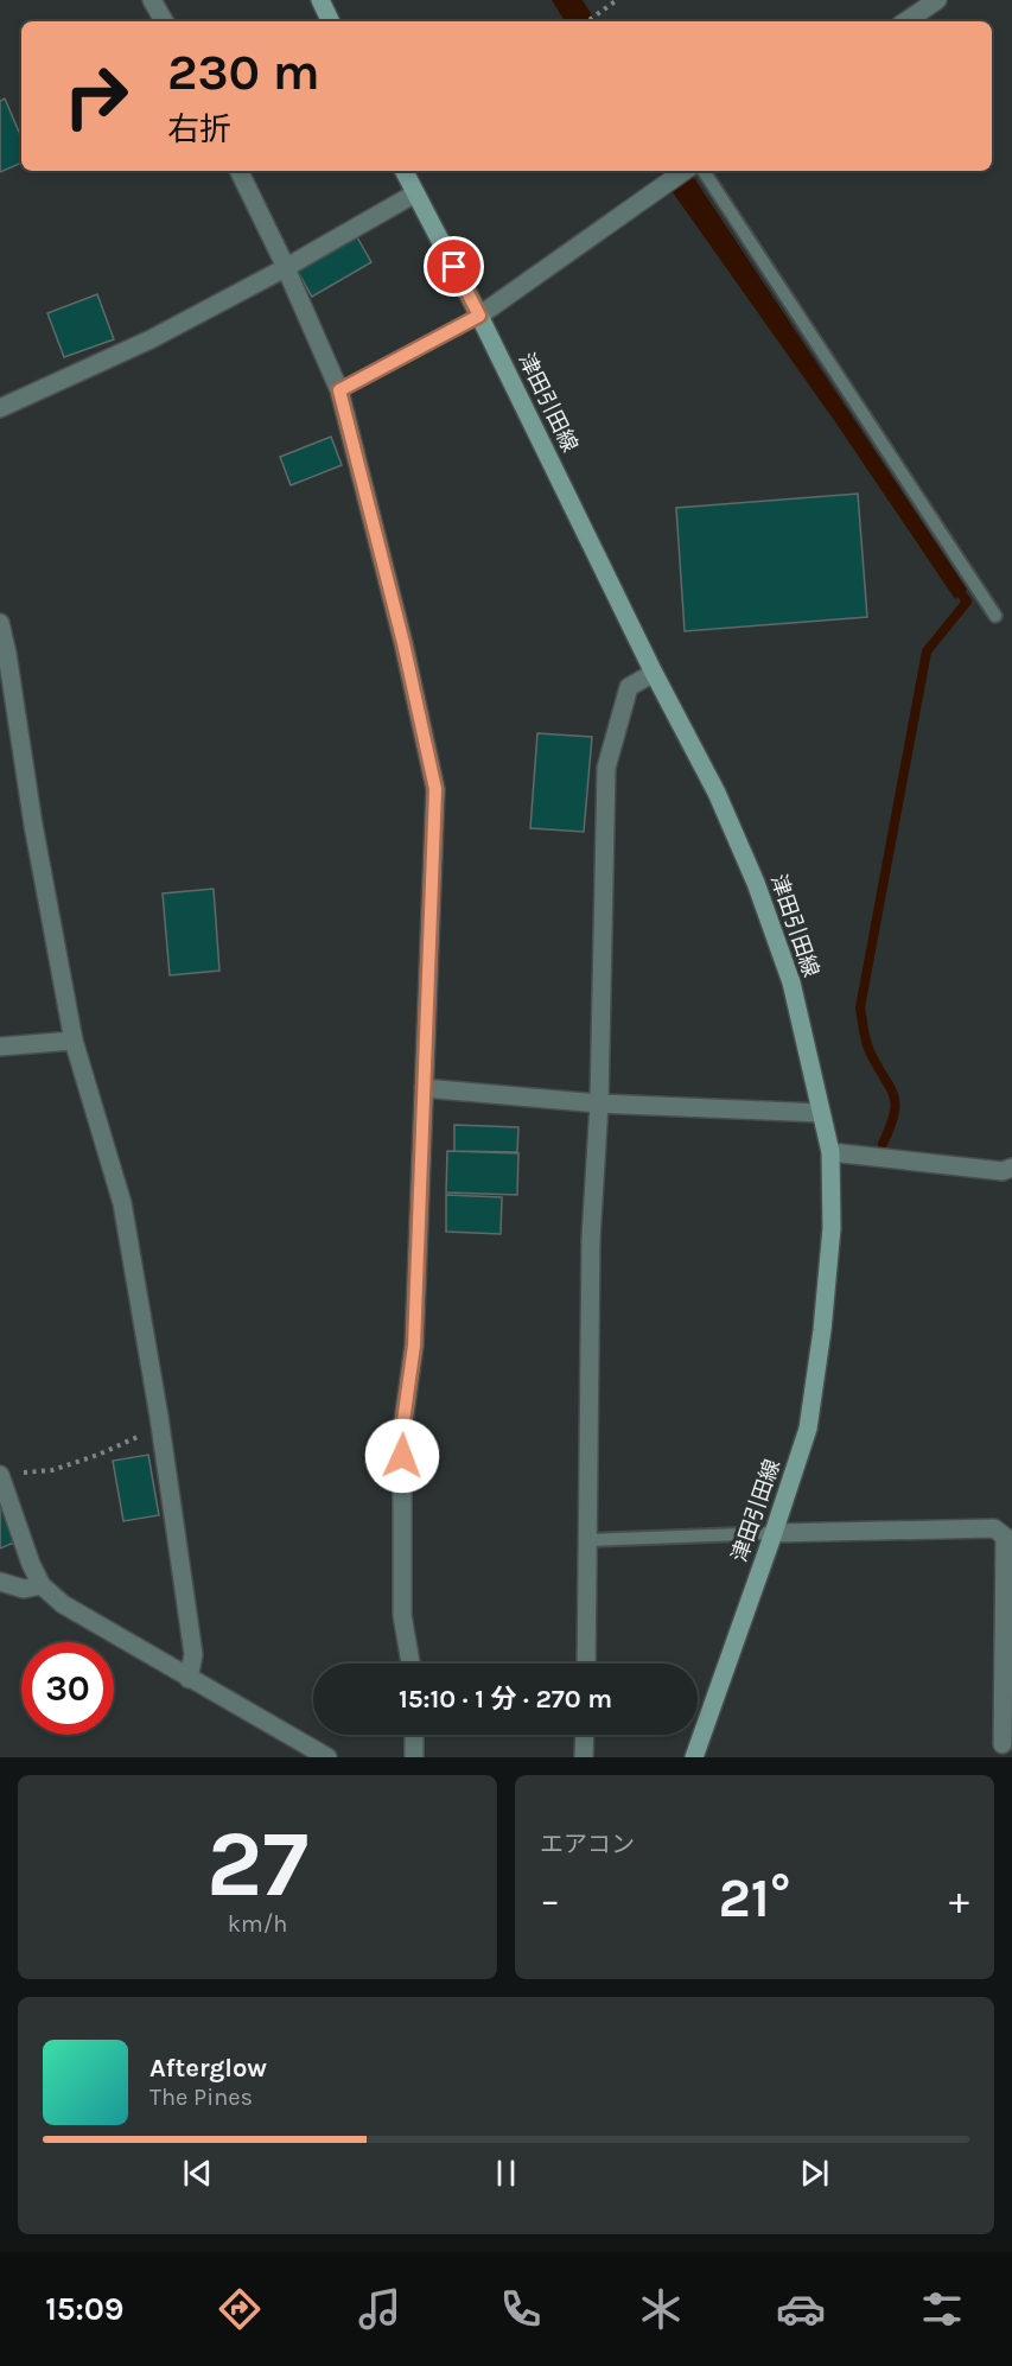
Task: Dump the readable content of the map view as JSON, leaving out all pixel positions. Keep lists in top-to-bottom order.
{
  "streets": {
    "main road": ["津田引田線"]
  },
  "page": {
    "turn": ["230 m", "右折"],
    "limit": "30",
    "trip": "15:10 · 1 分 · 270 m",
    "tile": [
      ["27", "km/h"],
      "エアコン"
    ],
    "heat": ["−", "21°", "+"],
    "song": ["Afterglow", "The Pines"],
    "tabs": "15:09"
  }
}
